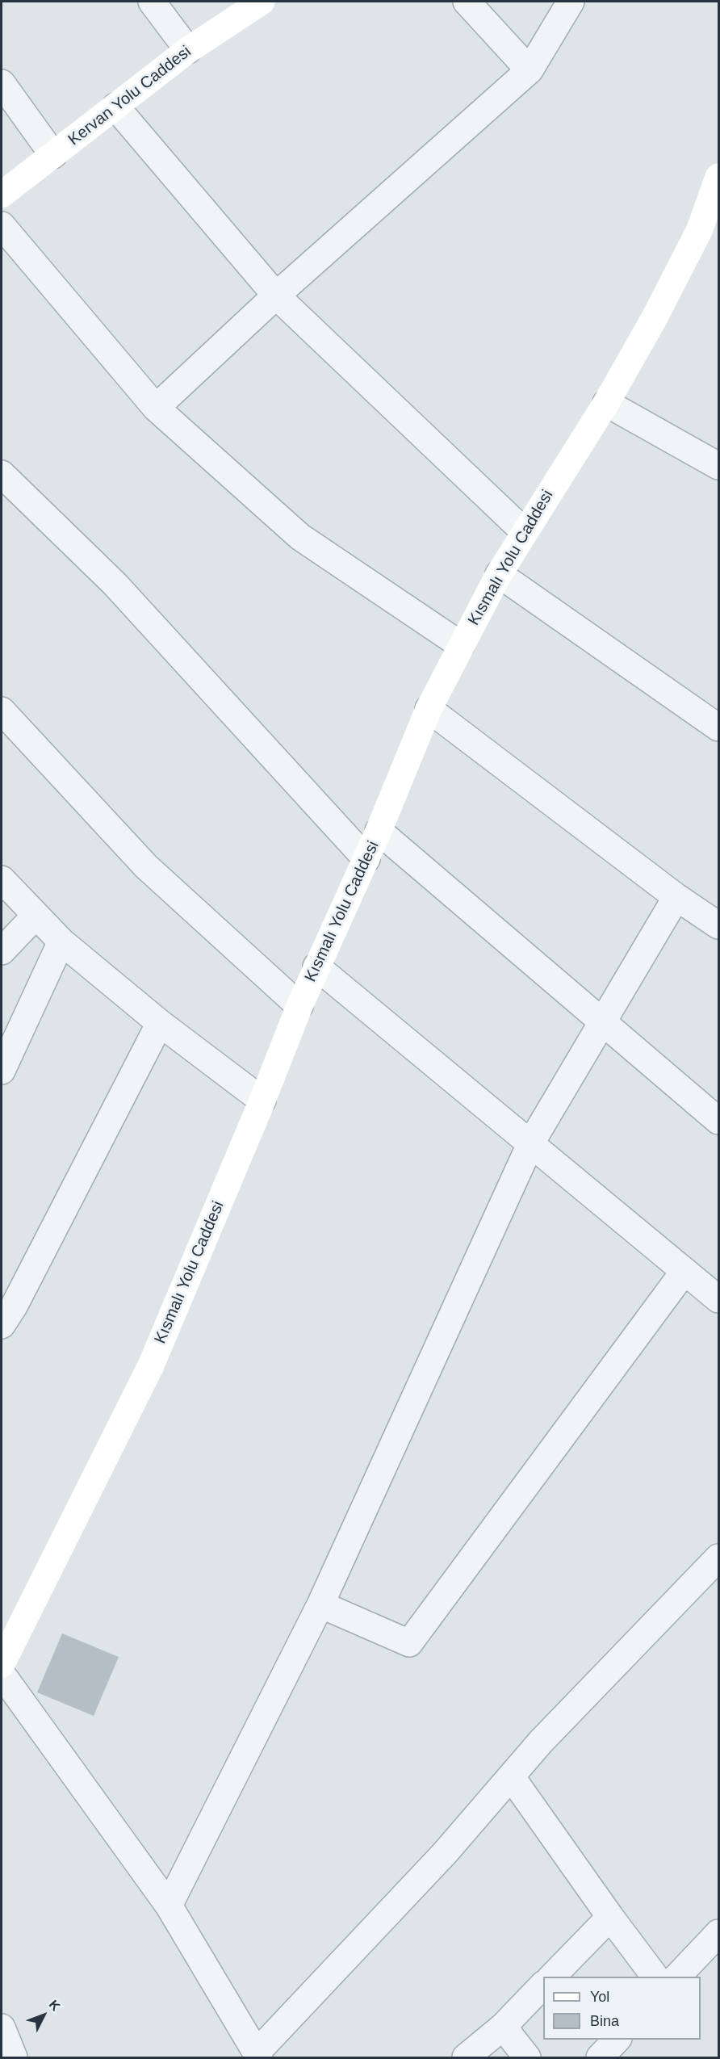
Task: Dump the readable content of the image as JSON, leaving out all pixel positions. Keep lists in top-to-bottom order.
{
  "streets": {
    "street": ["Kervan Yolu Caddesi", "Kısmalı Yolu Caddesi"]
  },
  "legend": ["Yol", "Bina"],
  "north": "top right"
}
